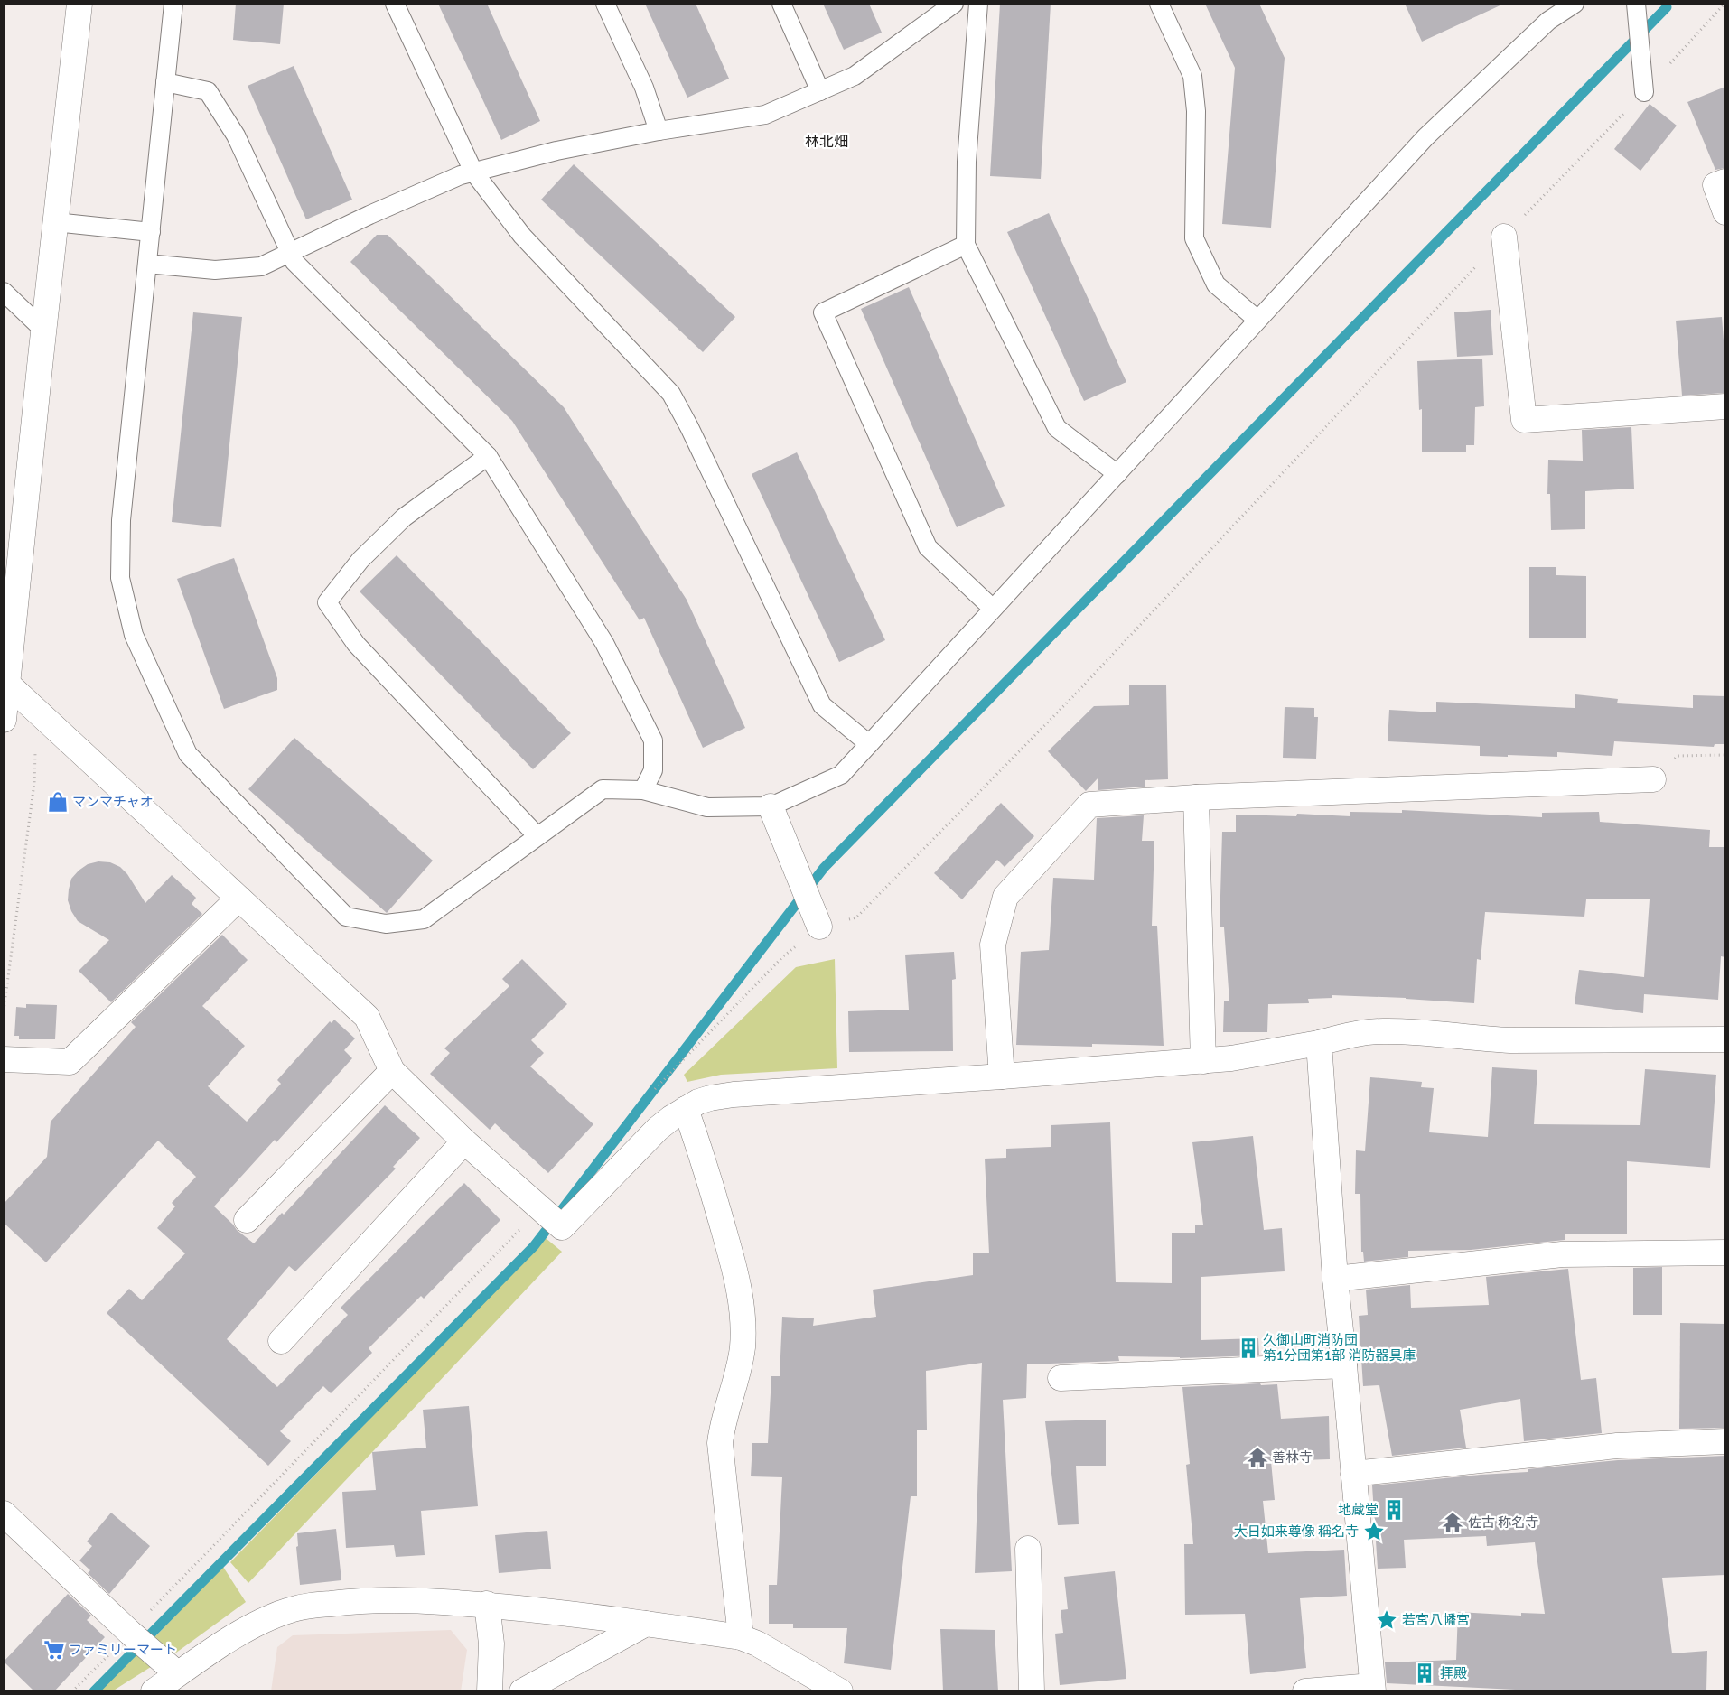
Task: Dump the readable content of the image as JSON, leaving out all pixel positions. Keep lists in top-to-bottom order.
{
  "districts": ["林北畑"],
  "places": {
    "shop": ["マンマチャオ"],
    "building": ["久御山町消防団 第1分団第1部 消防器具庫", "地蔵堂", "拝殿"],
    "temple": ["善林寺", "佐古 称名寺"],
    "place": ["大日如来尊像 稱名寺", "若宮八幡宮"],
    "supermarket": ["ファミリーマート"]
  }
}
